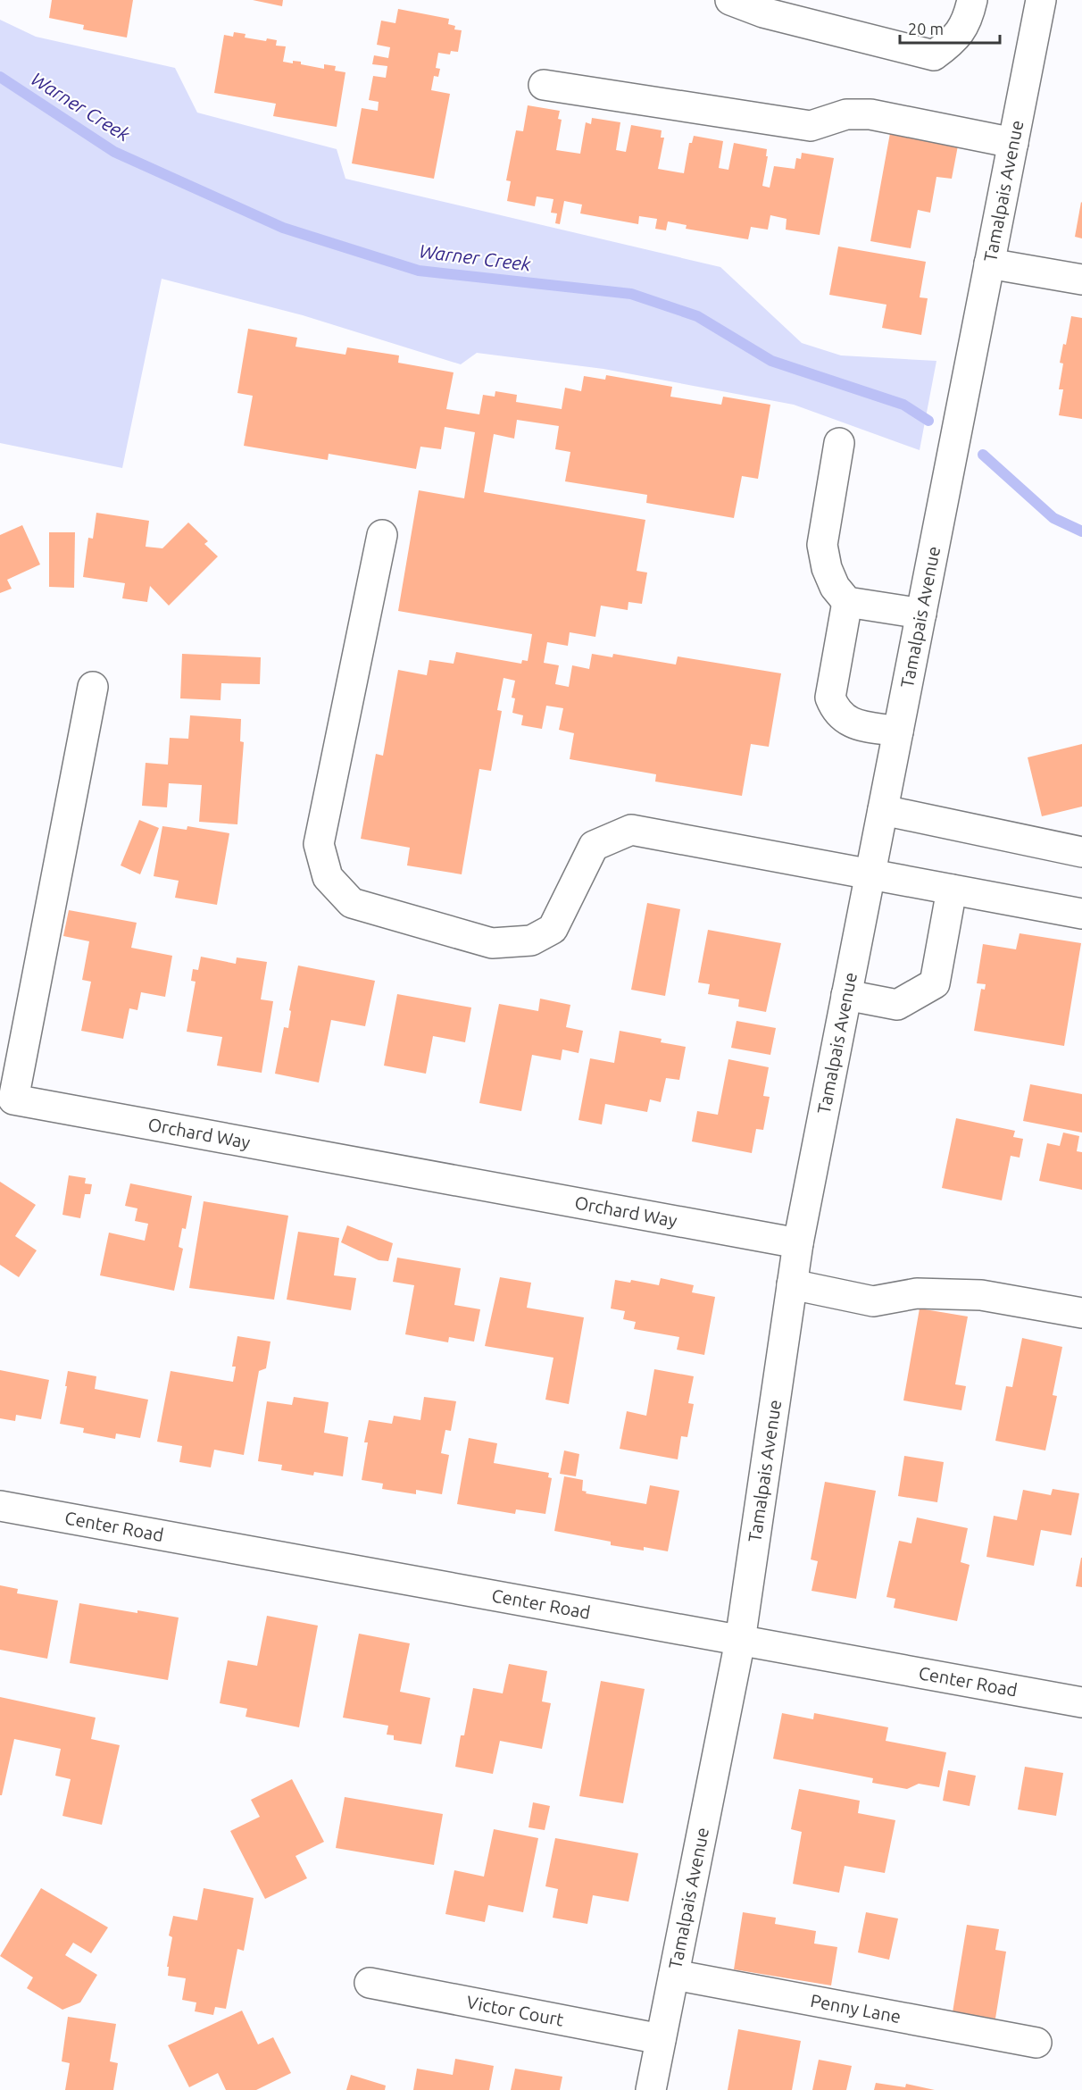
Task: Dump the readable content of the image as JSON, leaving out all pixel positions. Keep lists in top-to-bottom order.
{
  "streets": {
    "street": [
      "Tamalpais Avenue",
      "Orchard Way",
      "Center Road",
      "Penny Lane",
      "Victor Court"
    ]
  },
  "crossings": [
    ["Tamalpais Avenue", "Orchard Way"],
    ["Tamalpais Avenue", "Center Road"],
    ["Tamalpais Avenue", "Penny Lane"],
    ["Tamalpais Avenue", "Victor Court"]
  ],
  "water": ["Warner Creek"],
  "scale_bar": "20 m"
}
